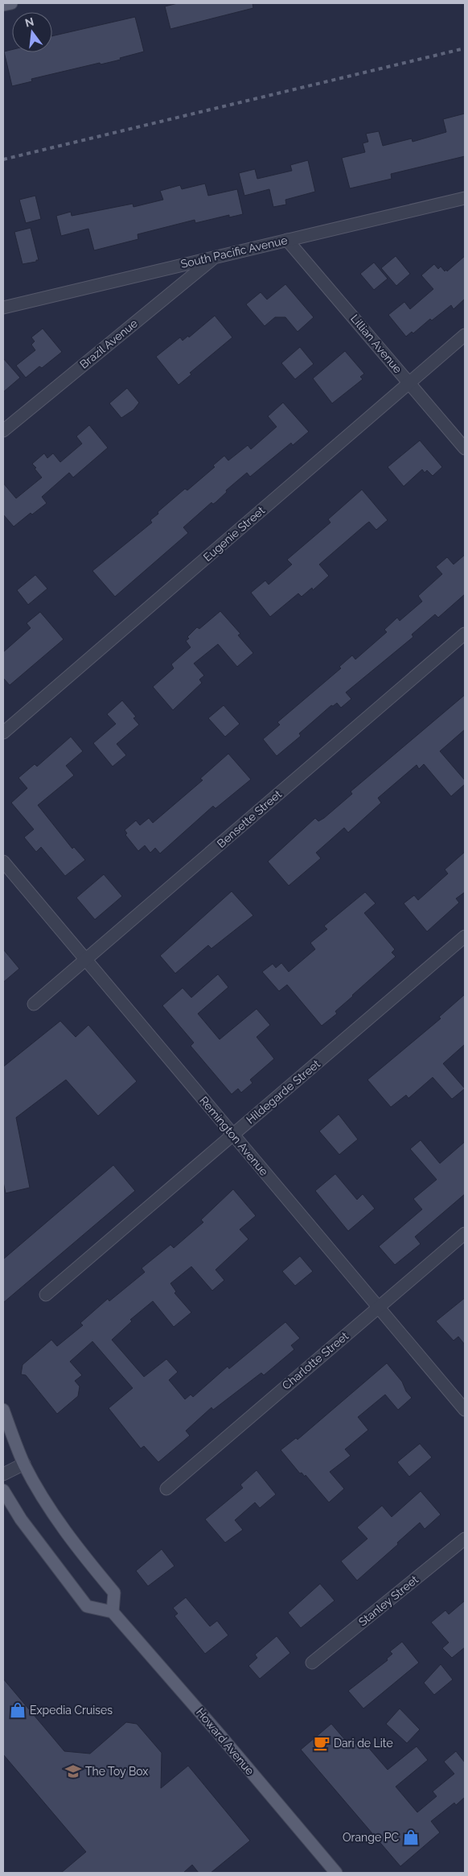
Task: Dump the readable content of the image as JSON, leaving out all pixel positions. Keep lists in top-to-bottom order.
{
  "streets": {
    "main road": ["Howard Avenue"],
    "street": [
      "South Pacific Avenue",
      "Brazil Avenue",
      "Lillian Avenue",
      "Eugenie Street",
      "Bensette Street",
      "Hildegarde Street",
      "Remington Avenue",
      "Charlotte Street",
      "Stanley Street"
    ]
  },
  "crossings": [
    ["South Pacific Avenue", "Brazil Avenue"],
    ["South Pacific Avenue", "Lillian Avenue"],
    ["Lillian Avenue", "Eugenie Street"],
    ["Bensette Street", "Remington Avenue"],
    ["Hildegarde Street", "Remington Avenue"],
    ["Remington Avenue", "Charlotte Street"]
  ],
  "places": {
    "shop": ["Expedia Cruises", "Orange PC"],
    "cafe": ["Dari de Lite"],
    "school or university": ["The Toy Box"]
  },
  "north": "top"
}
